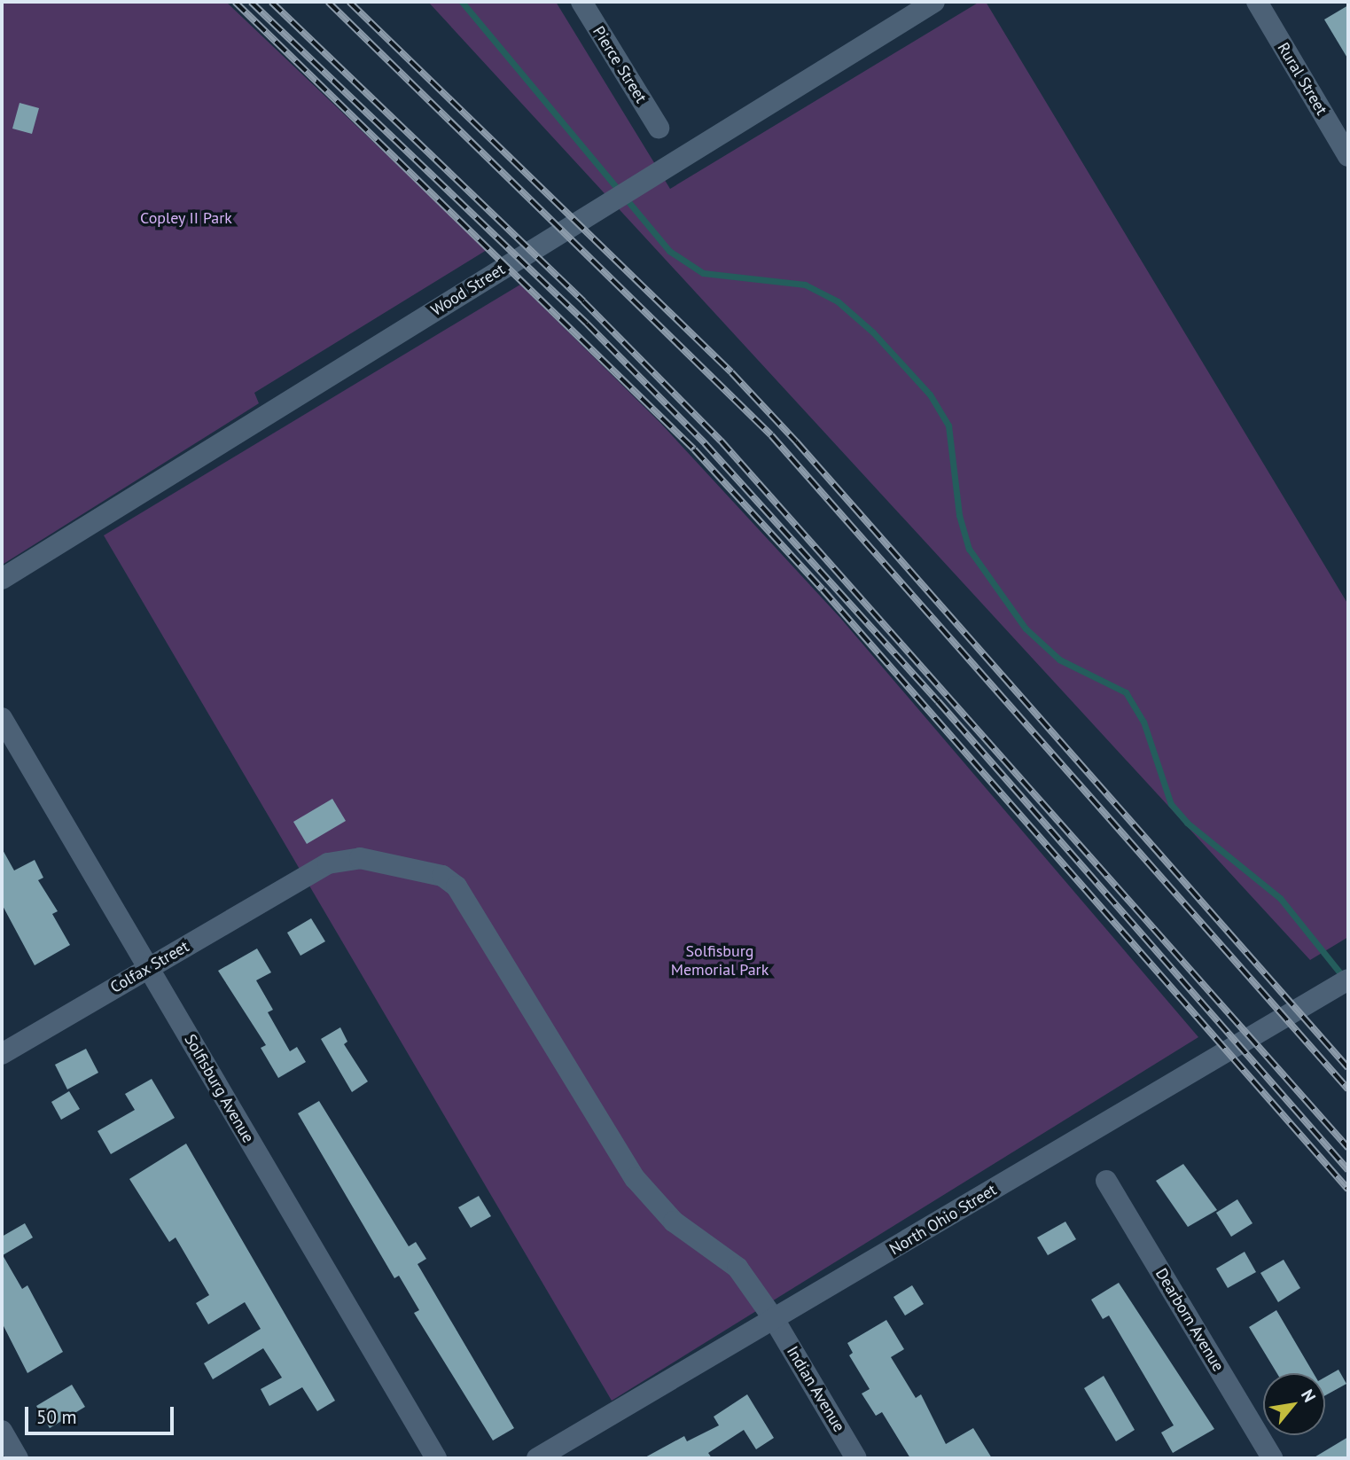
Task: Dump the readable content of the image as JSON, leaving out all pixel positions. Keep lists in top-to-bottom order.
{
  "streets": {
    "street": [
      "Pierce Street",
      "Rural Street",
      "Wood Street",
      "Colfax Street",
      "Solfisburg Avenue",
      "North Ohio Street",
      "Dearborn Avenue",
      "Indian Avenue"
    ]
  },
  "crossings": [
    ["Colfax Street", "Solfisburg Avenue"],
    ["Colfax Street", "North Ohio Street"],
    ["Colfax Street", "Indian Avenue"],
    ["North Ohio Street", "Indian Avenue"]
  ],
  "parks": ["Copley II Park", "Solfisburg Memorial Park"],
  "scale_bar": "50 m",
  "north": "top right"
}
